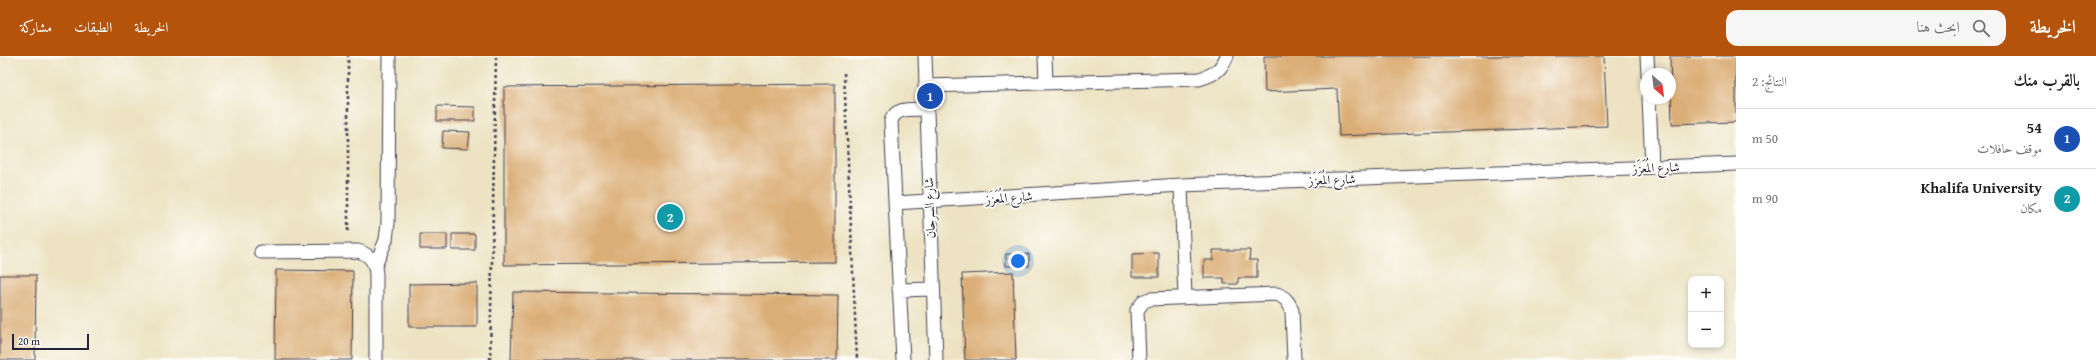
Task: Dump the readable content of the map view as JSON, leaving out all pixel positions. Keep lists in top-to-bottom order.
{
  "streets": {
    "lane": ["شارع المُعَزَز", "شارع السرحان"]
  },
  "crossings": [
    ["شارع المُعَزَز", "شارع السرحان"]
  ],
  "scale_bar": "20 m",
  "north": "bottom right",
  "page": {
    "header": "الخريطة",
    "search": "ابحث هنا",
    "nav": ["الخريطة", "الطبقات", "مشاركة"],
    "heading": ["بالقرب منك", "النتائج: 2"],
    "pins": ["1", "2"],
    "list": [
      {
        "mark": "1",
        "name": "54",
        "note": "موقف حافلات",
        "value": "50 m"
      },
      {
        "mark": "2",
        "name": "Khalifa University",
        "note": "مكان",
        "value": "90 m"
      }
    ],
    "map_buttons": ["+", "−"],
    "scale": "20 m"
  }
}
